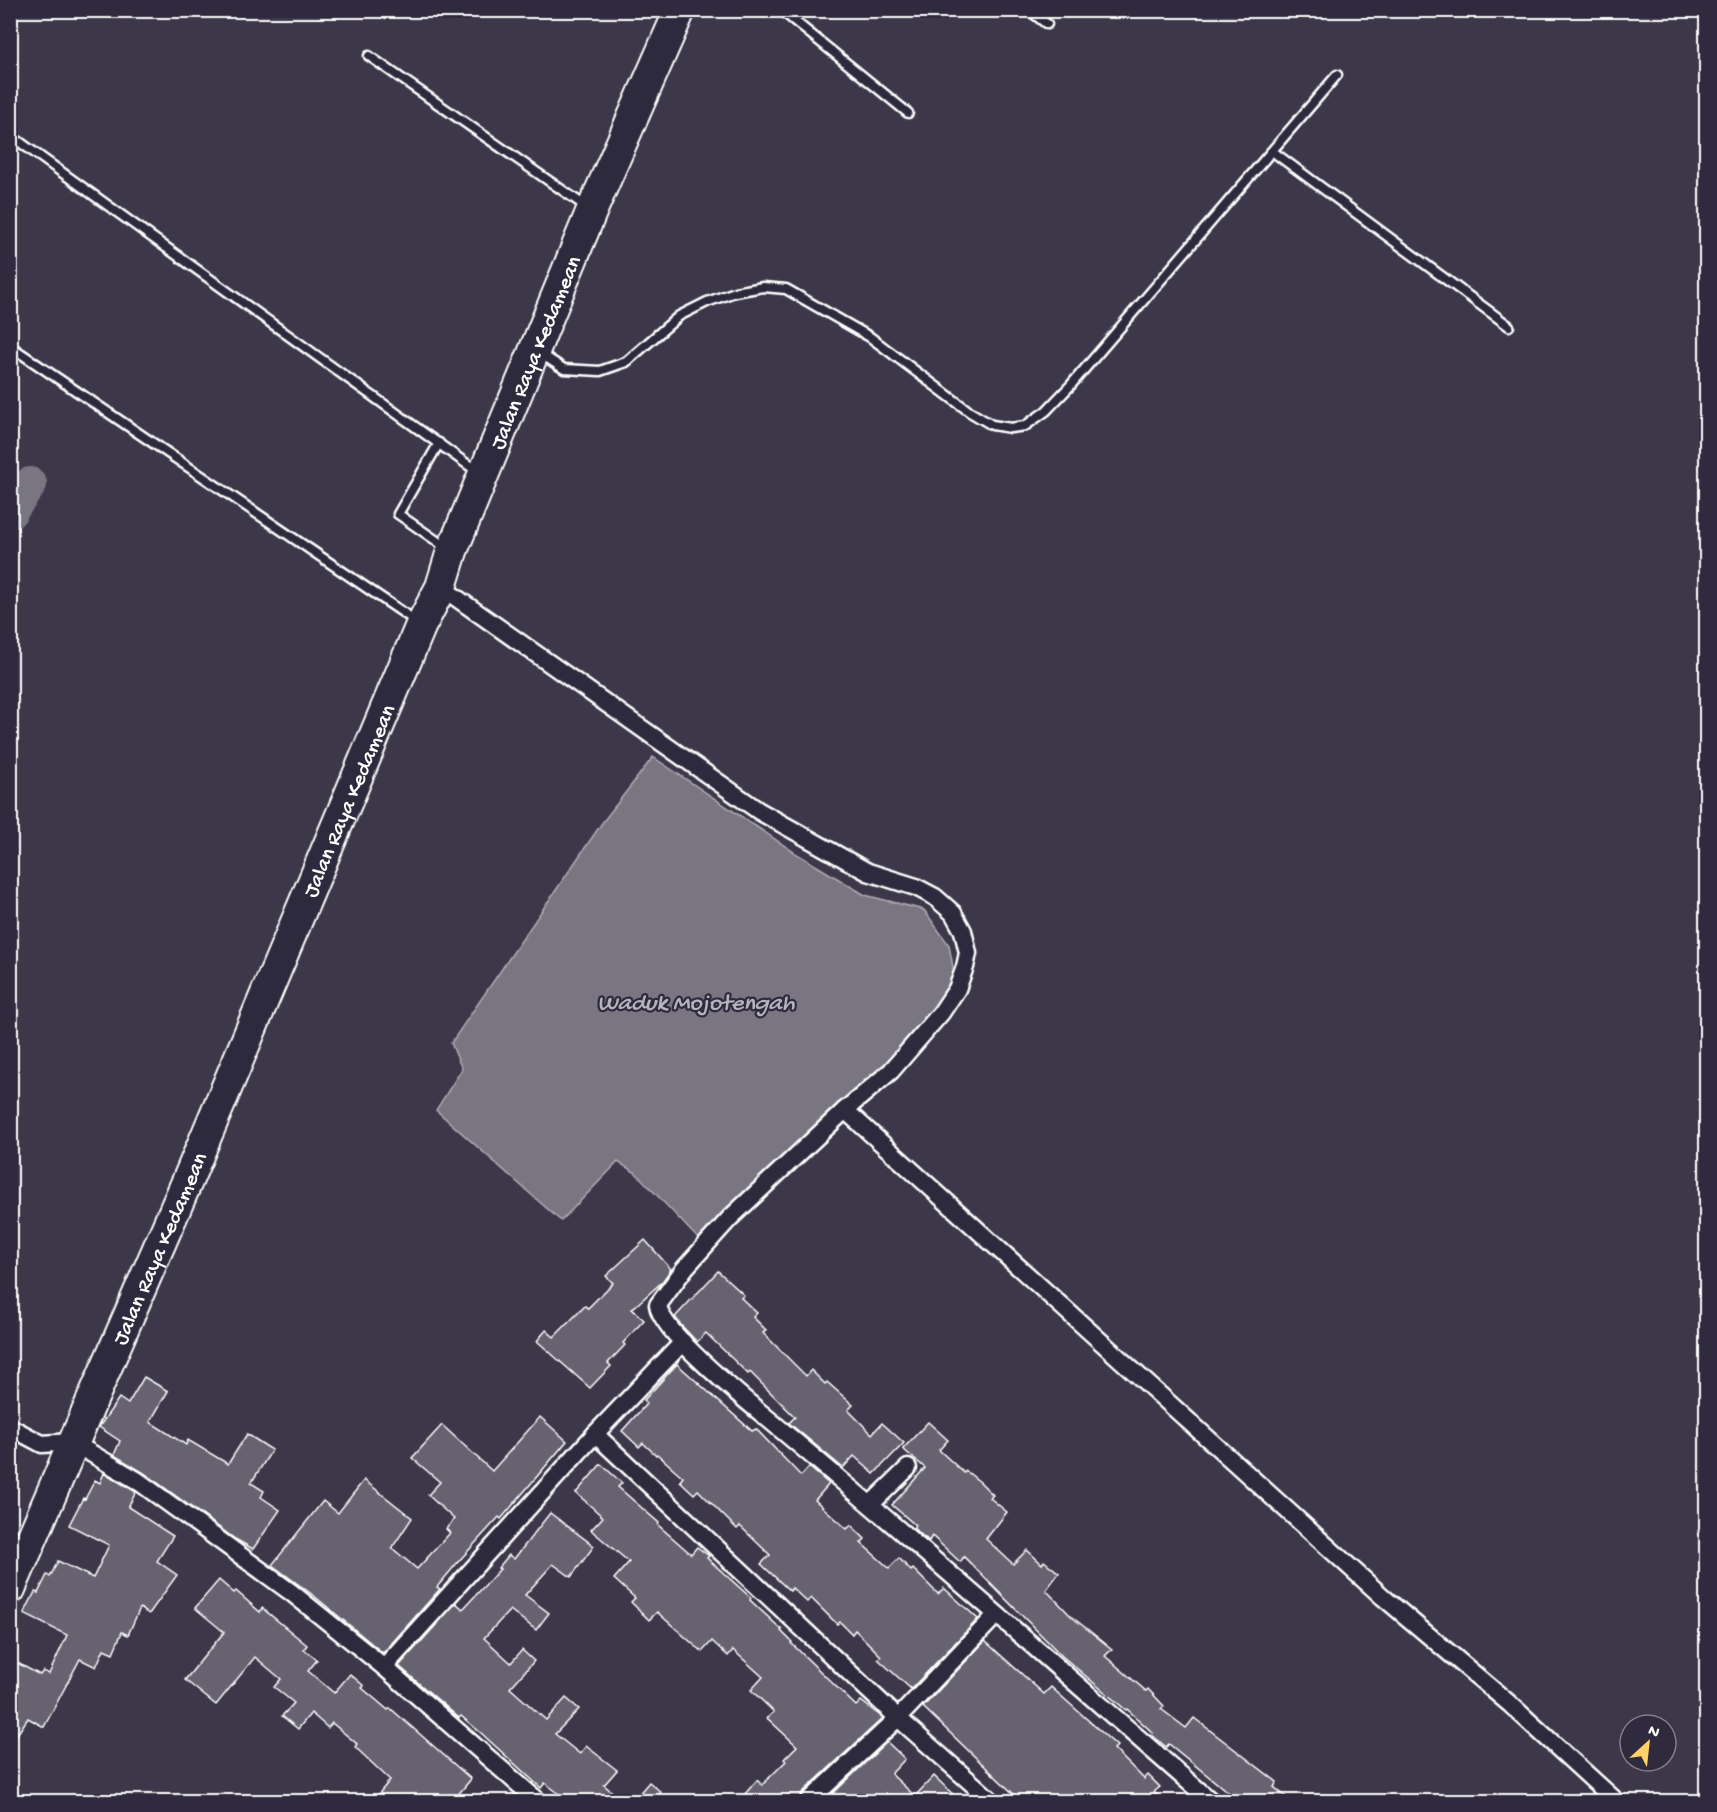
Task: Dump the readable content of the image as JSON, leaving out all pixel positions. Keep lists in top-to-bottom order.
{
  "streets": {
    "highway": ["Jalan Raya Kedamean"]
  },
  "water": ["Waduk Mojotengah"],
  "north": "top right"
}
